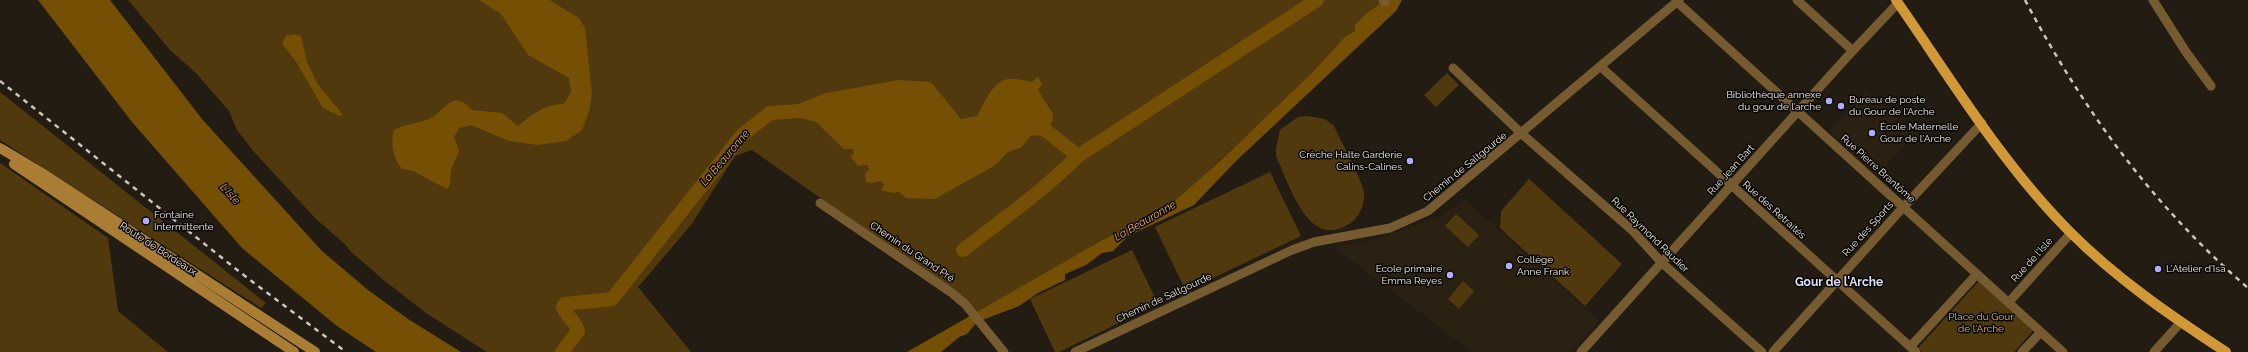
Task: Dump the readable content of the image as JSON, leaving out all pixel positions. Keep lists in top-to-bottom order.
{
  "streets": {
    "main road": ["Route de Bordeaux"],
    "street": [
      "Chemin de Saltgourde",
      "Rue Pierre Brantôme",
      "Rue Jean Bart",
      "Rue des Retraités",
      "Rue des Sports",
      "Rue Raymond Raudier",
      "Chemin du Grand Pré",
      "Rue de l'Isle"
    ]
  },
  "crossings": [
    ["Chemin de Saltgourde", "Rue Pierre Brantôme"],
    ["Chemin de Saltgourde", "Rue des Retraités"],
    ["Chemin de Saltgourde", "Rue Raymond Raudier"],
    ["Rue Pierre Brantôme", "Rue Jean Bart"],
    ["Rue Pierre Brantôme", "Rue des Sports"],
    ["Rue Pierre Brantôme", "Rue de l'Isle"],
    ["Rue Jean Bart", "Rue des Retraités"],
    ["Rue Jean Bart", "Rue Raymond Raudier"],
    ["Rue des Retraités", "Rue des Sports"]
  ],
  "districts": ["Gour de l'Arche"],
  "water": ["La Beauronne", "L'Isle"],
  "parks": ["Place du Gour de l'Arche"],
  "places": [
    "Bibliothèque annexe du gour de l’arche",
    "Bureau de poste du Gour de l'Arche",
    "École Maternelle Gour de l'Arche",
    "Crèche Halte Garderie Calins-Calines",
    "Fontaine Intermittente",
    "Collège Anne Frank",
    "L'Atelier d'Isa",
    "Ecole primaire Emma Reyes"
  ]
}
